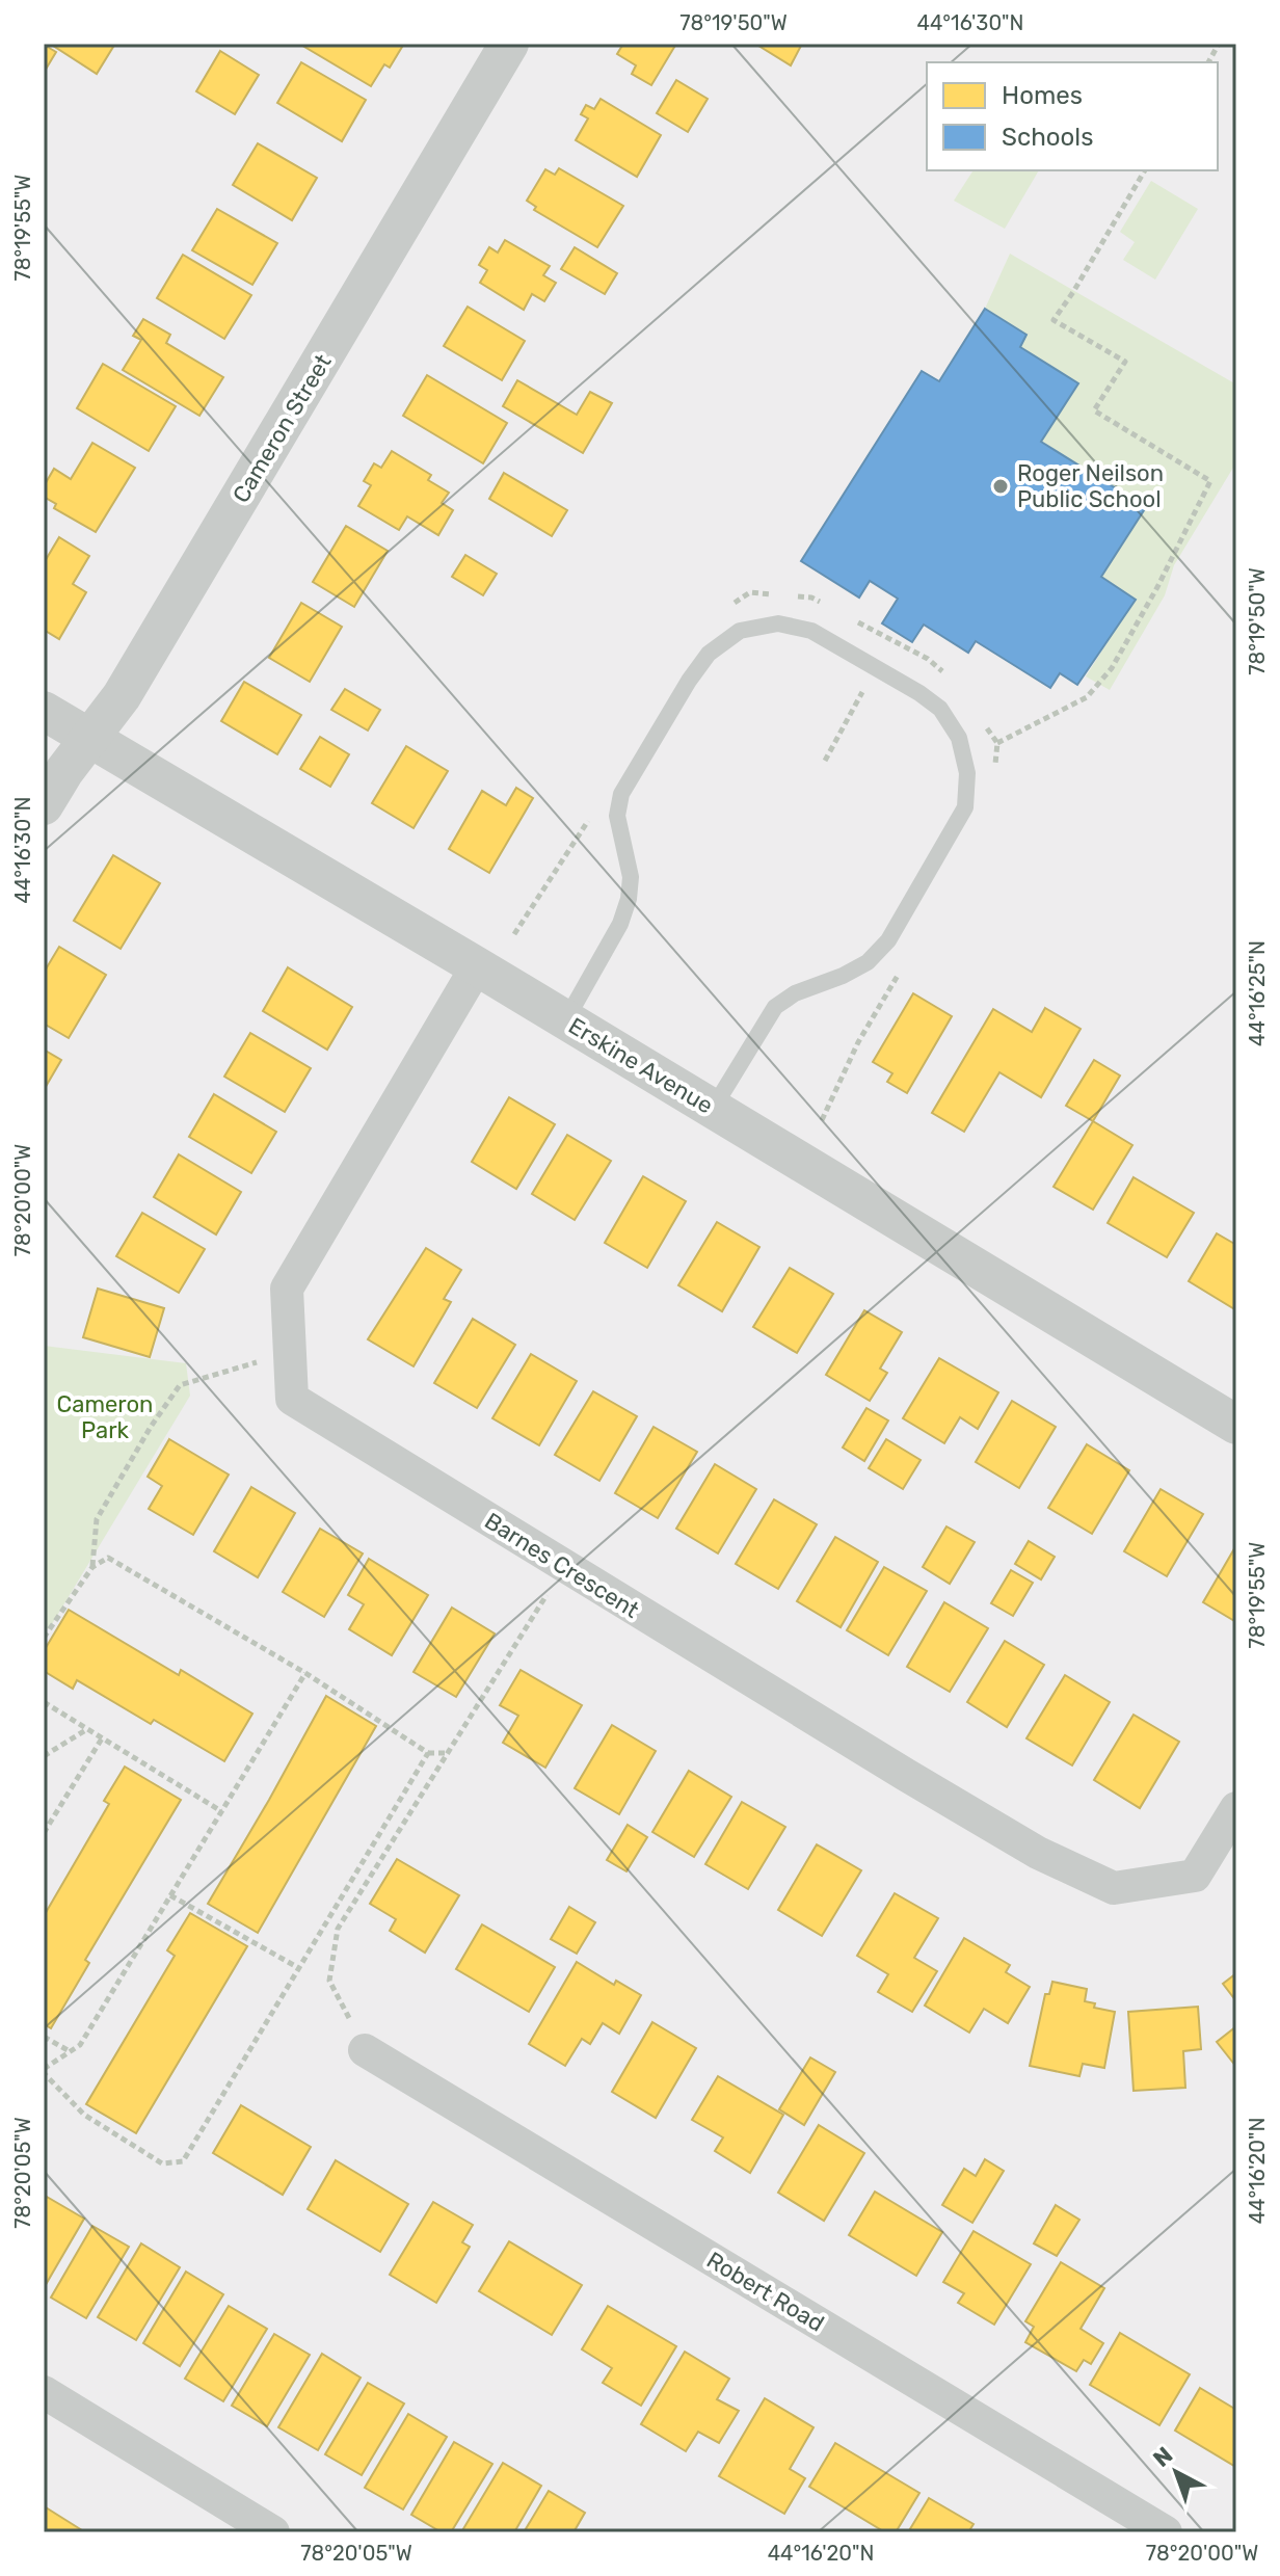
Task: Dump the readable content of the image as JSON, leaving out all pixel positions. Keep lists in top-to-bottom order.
{
  "streets": {
    "street": [
      "Cameron Street",
      "Erskine Avenue",
      "Barnes Crescent",
      "Robert Road"
    ]
  },
  "crossings": [
    ["Cameron Street", "Erskine Avenue"],
    ["Erskine Avenue", "Barnes Crescent"]
  ],
  "parks": ["Cameron Park"],
  "places": ["Roger Neilson Public School"],
  "legend": ["Homes", "Schools"],
  "north": "top left",
  "coordinates": [
    "78°19'50\"W",
    "44°16'30\"N",
    "78°19'55\"W",
    "44°16'25\"N",
    "78°20'00\"W",
    "44°16'20\"N",
    "78°20'05\"W"
  ]
}
